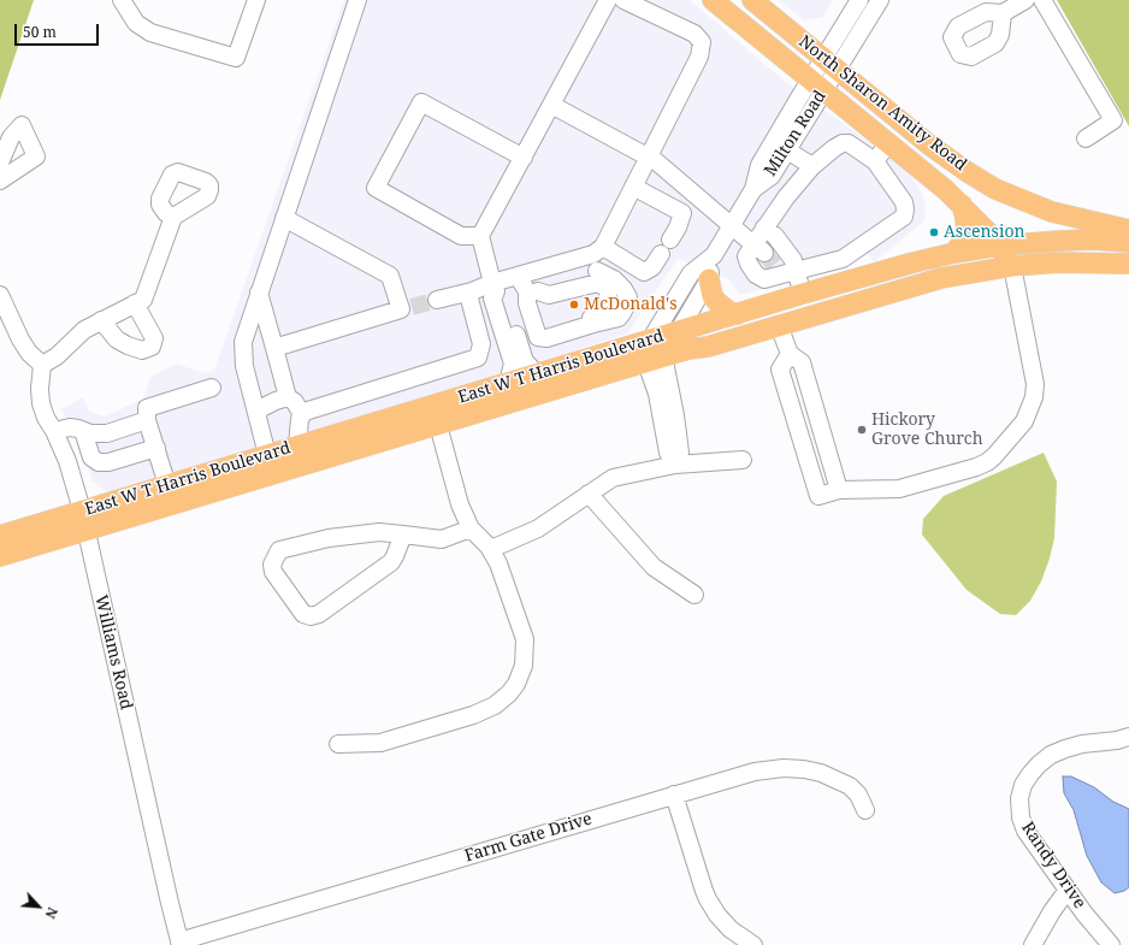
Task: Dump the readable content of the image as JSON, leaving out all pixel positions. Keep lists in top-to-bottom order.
{
  "streets": {
    "main road": ["North Sharon Amity Road", "East W T Harris Boulevard"],
    "street": [
      "Milton Road",
      "Williams Road",
      "Farm Gate Drive",
      "Randy Drive"
    ]
  },
  "crossings": [
    ["North Sharon Amity Road", "Milton Road"],
    ["North Sharon Amity Road", "East W T Harris Boulevard"],
    ["Milton Road", "East W T Harris Boulevard"],
    ["East W T Harris Boulevard", "Williams Road"],
    ["Williams Road", "Farm Gate Drive"]
  ],
  "places": ["Ascension", "McDonald's", "Hickory Grove Church"],
  "scale_bar": "50 m",
  "north": "bottom right"
}
